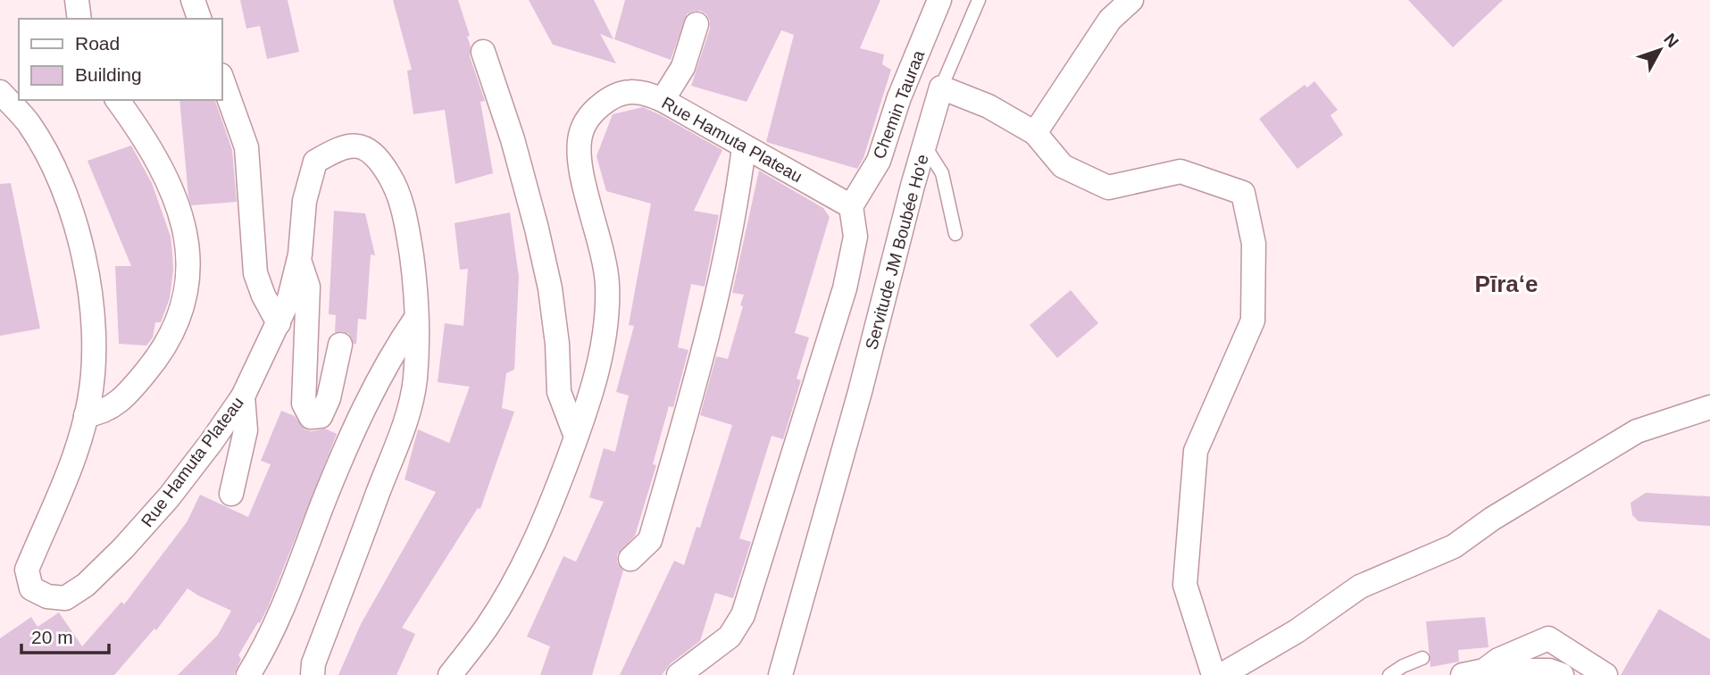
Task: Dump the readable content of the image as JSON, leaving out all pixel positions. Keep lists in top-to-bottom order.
{
  "streets": {
    "street": ["Chemin Tauraa", "Rue Hamuta Plateau", "Servitude JM Boubée Ho'e"]
  },
  "crossings": [
    ["Chemin Tauraa", "Rue Hamuta Plateau"]
  ],
  "districts": ["Pīraʻe"],
  "legend": ["Road", "Building"],
  "scale_bar": "20 m",
  "north": "top right"
}
